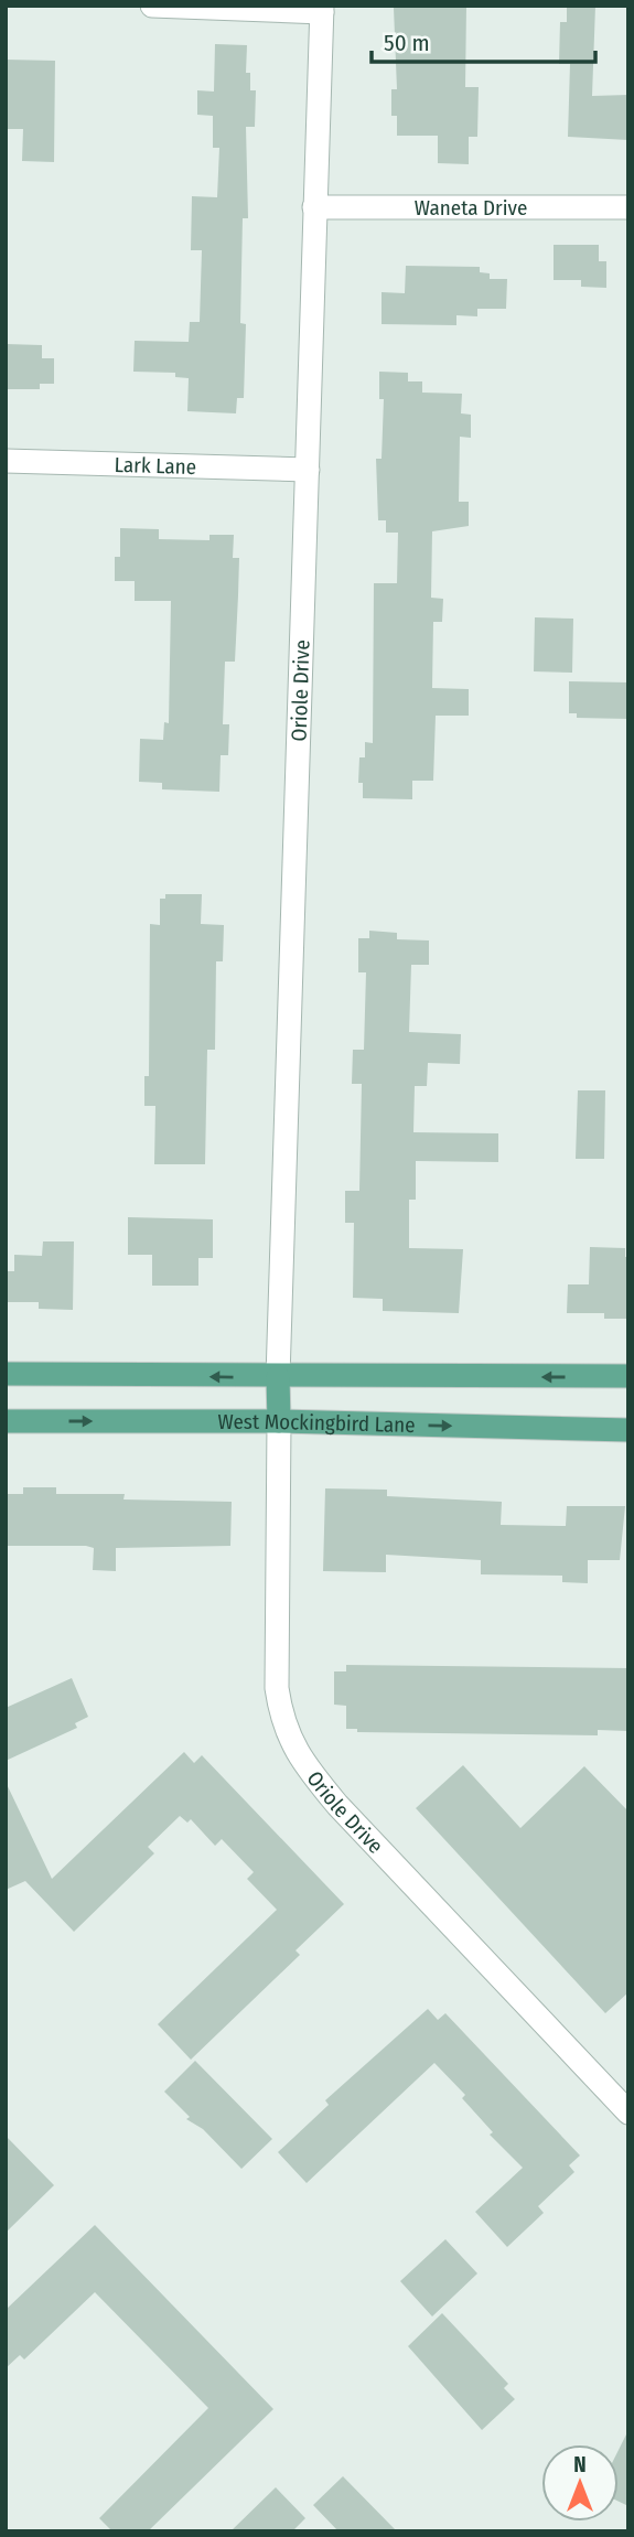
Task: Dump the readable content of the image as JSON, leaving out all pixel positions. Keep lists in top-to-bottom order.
{
  "streets": {
    "main road": ["West Mockingbird Lane"],
    "street": ["Waneta Drive", "Lark Lane", "Oriole Drive"]
  },
  "crossings": [
    ["Waneta Drive", "Oriole Drive"],
    ["Lark Lane", "Oriole Drive"],
    ["Oriole Drive", "West Mockingbird Lane"]
  ],
  "scale_bar": "50 m",
  "north": "top"
}
